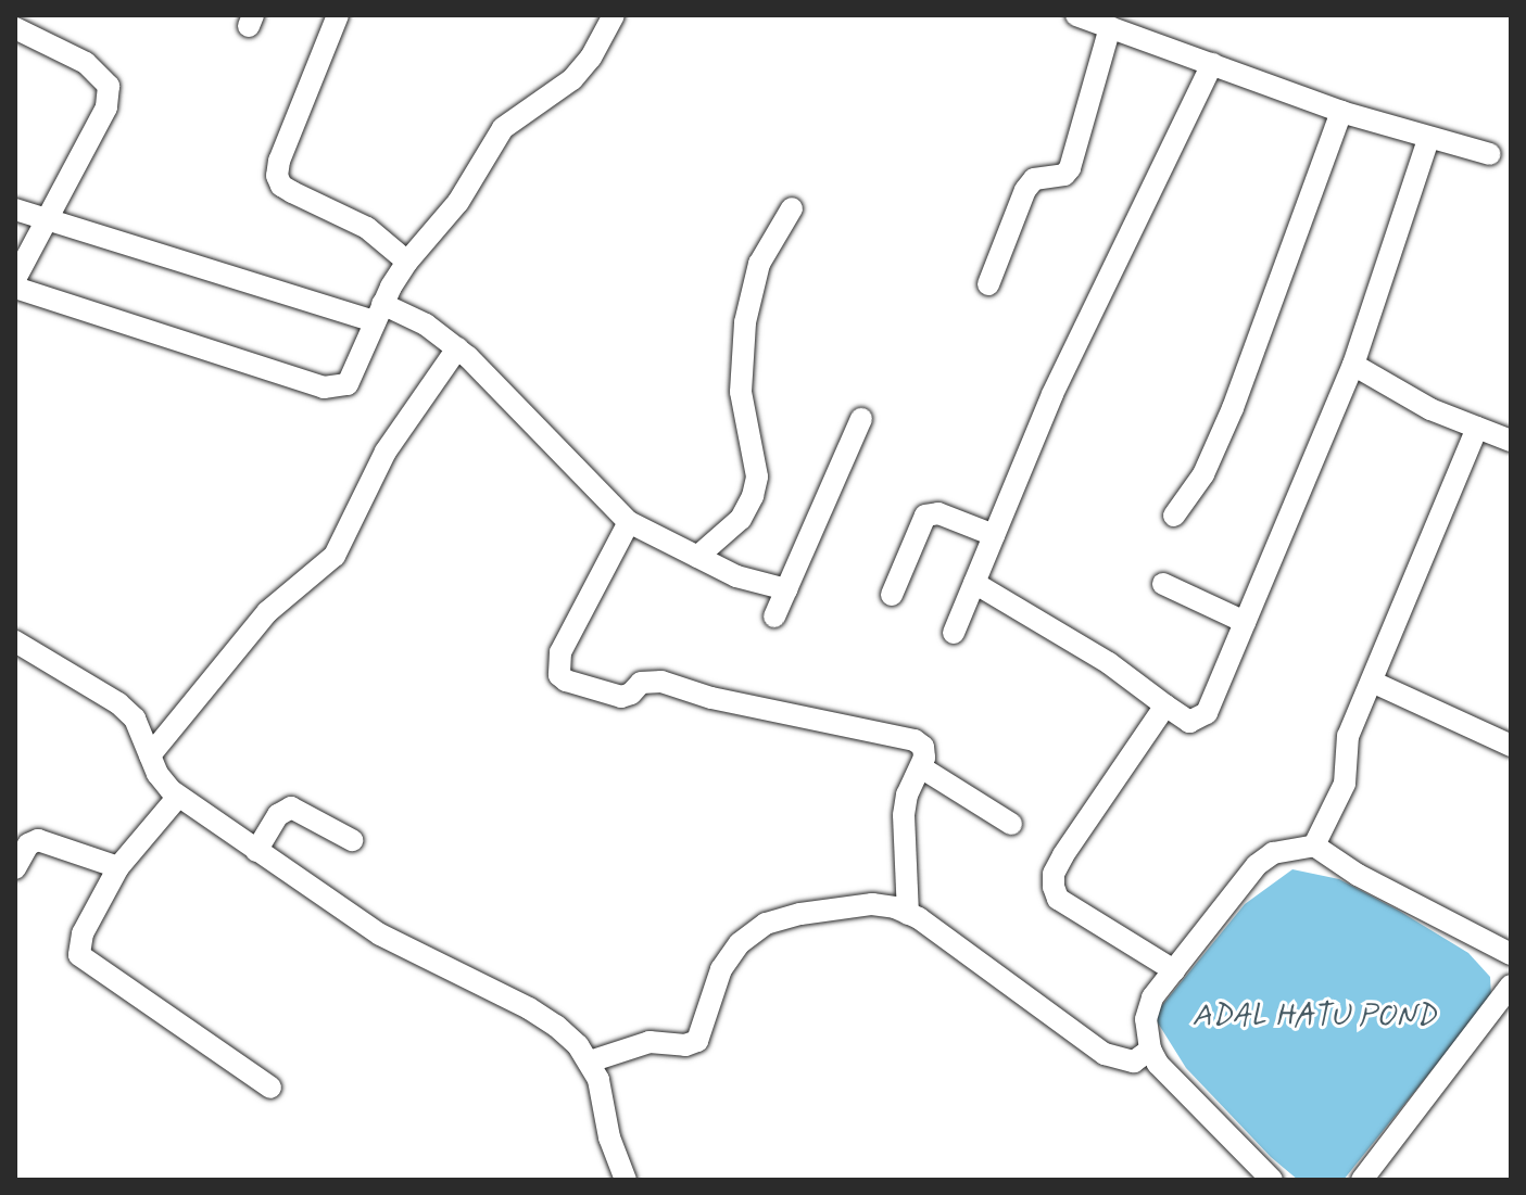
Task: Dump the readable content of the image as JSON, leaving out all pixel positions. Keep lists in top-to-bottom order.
{
  "water": ["ADAL HATU POND"]
}
